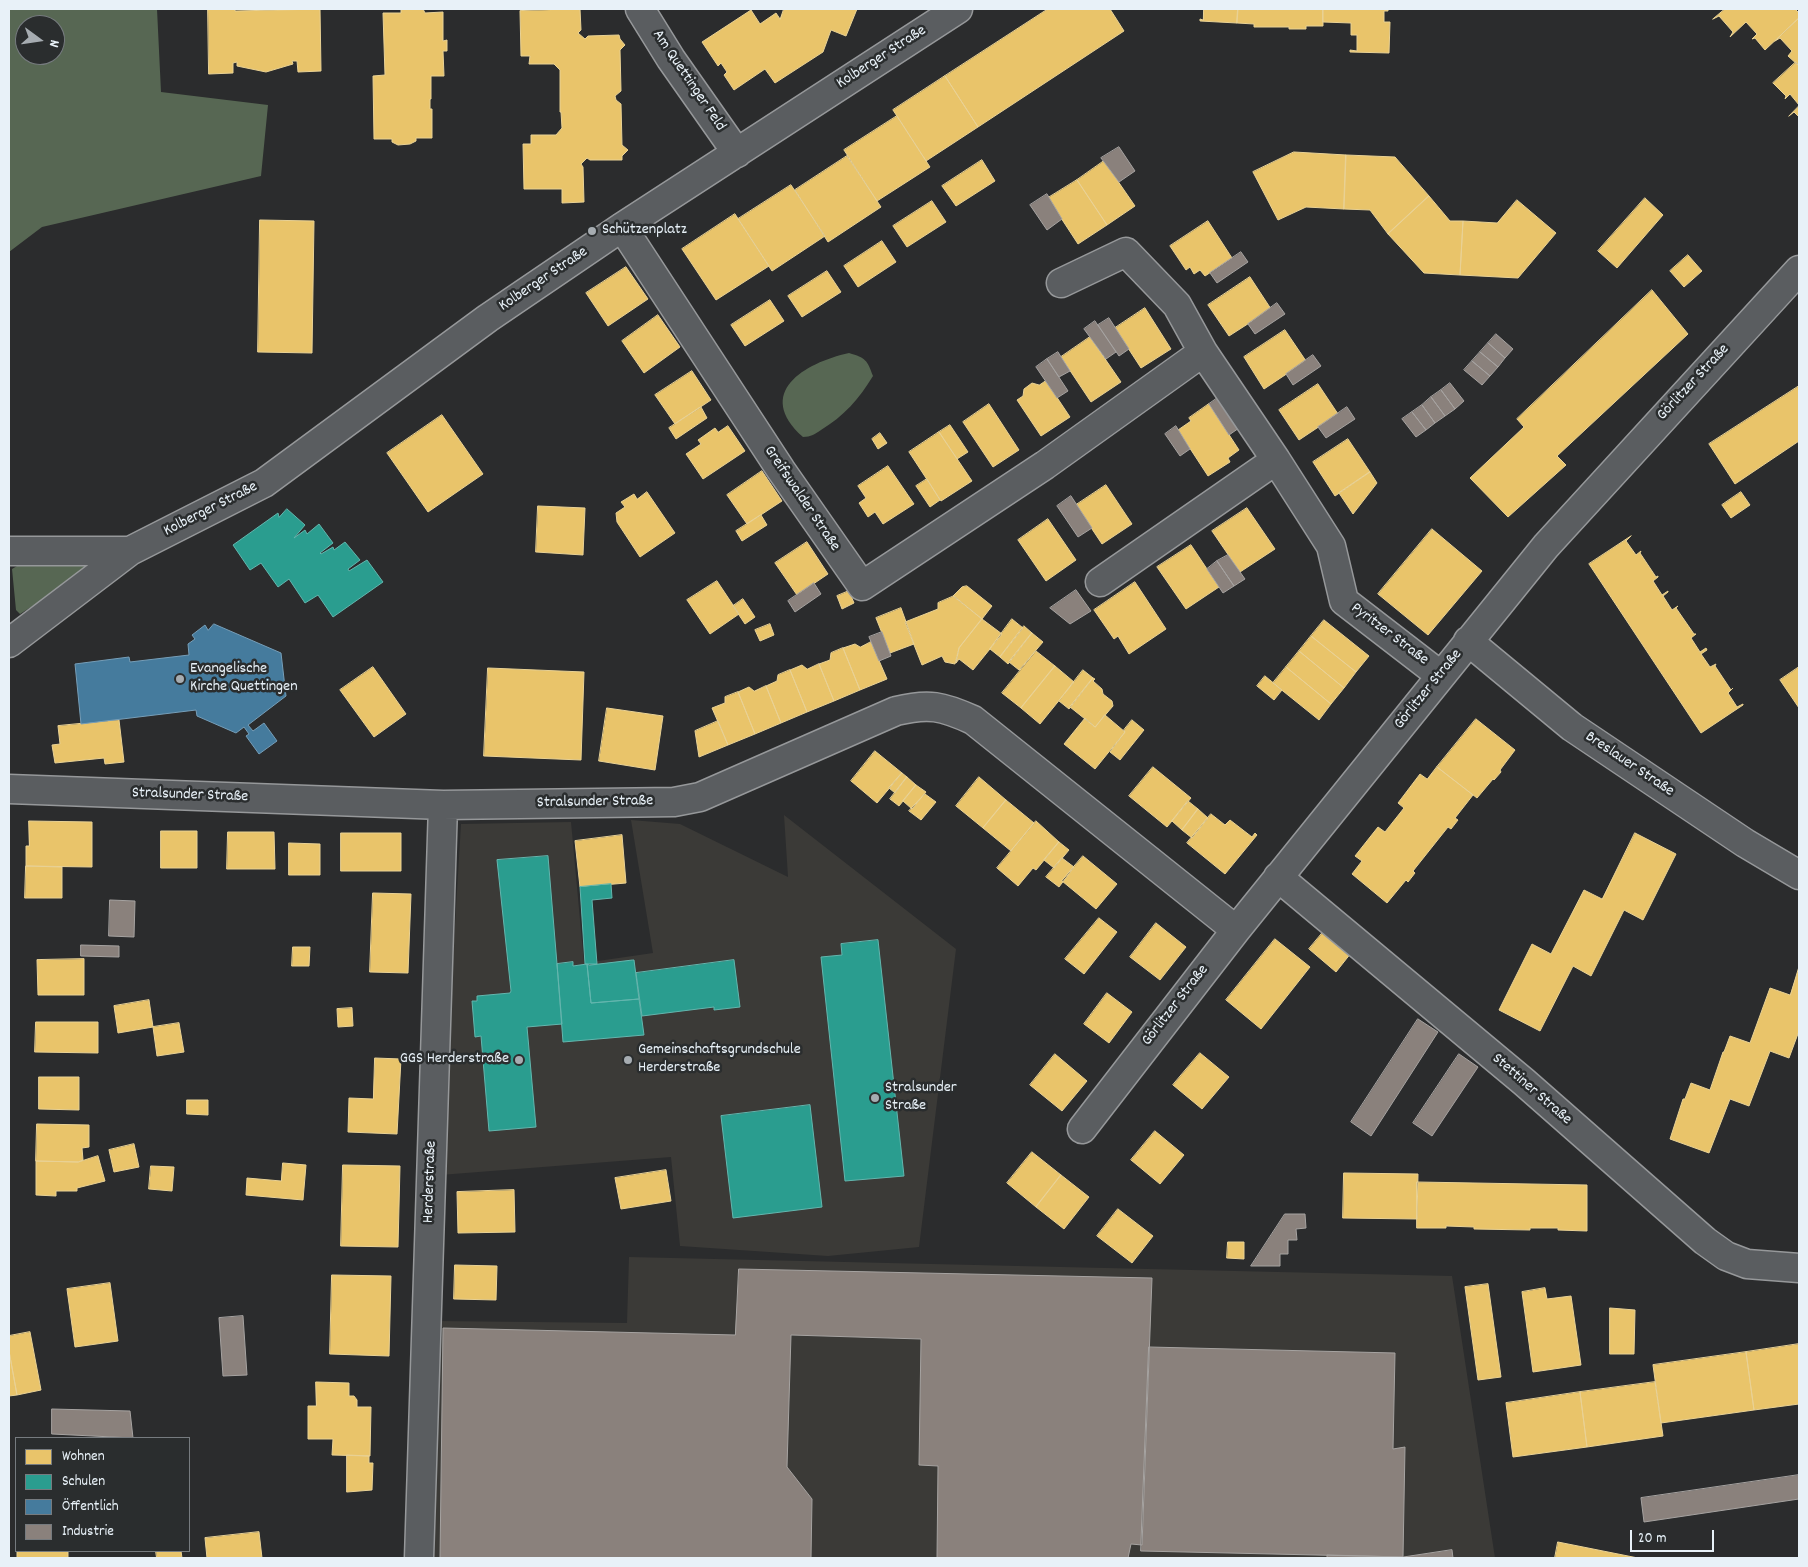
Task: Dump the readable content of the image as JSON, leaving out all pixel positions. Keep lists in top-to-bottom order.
{
  "streets": {
    "street": [
      "Kolberger Straße",
      "Am Quettinger Feld",
      "Görlitzer Straße",
      "Greifswalder Straße",
      "Pyritzer Straße",
      "Breslauer Straße",
      "Stralsunder Straße",
      "Stettiner Straße",
      "Herderstraße"
    ]
  },
  "crossings": [
    ["Kolberger Straße", "Am Quettinger Feld"],
    ["Kolberger Straße", "Greifswalder Straße"],
    ["Görlitzer Straße", "Pyritzer Straße"],
    ["Görlitzer Straße", "Breslauer Straße"],
    ["Görlitzer Straße", "Stralsunder Straße"],
    ["Görlitzer Straße", "Stettiner Straße"],
    ["Greifswalder Straße", "Pyritzer Straße"],
    ["Stralsunder Straße", "Herderstraße"]
  ],
  "places": [
    "Schützenplatz",
    "Evangelische Kirche Quettingen",
    "GGS Herderstraße",
    "Gemeinschaftsgrundschule Herderstraße",
    "Stralsunder Straße"
  ],
  "legend": [
    "Wohnen",
    "Schulen",
    "Öffentlich",
    "Industrie"
  ],
  "scale_bar": "20 m",
  "north": "right"
}
